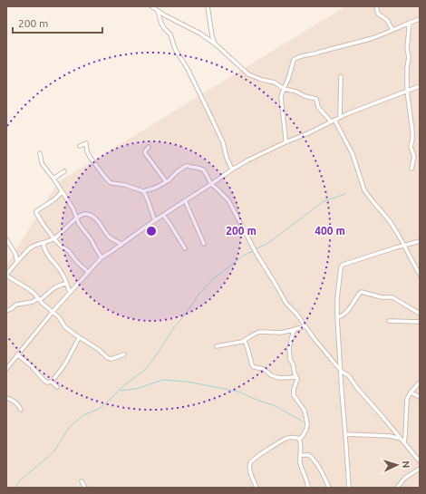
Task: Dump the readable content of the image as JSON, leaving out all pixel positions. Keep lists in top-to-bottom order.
{
  "scale_bar": "200 m",
  "north": "right",
  "rings": ["200 m", "400 m"]
}
